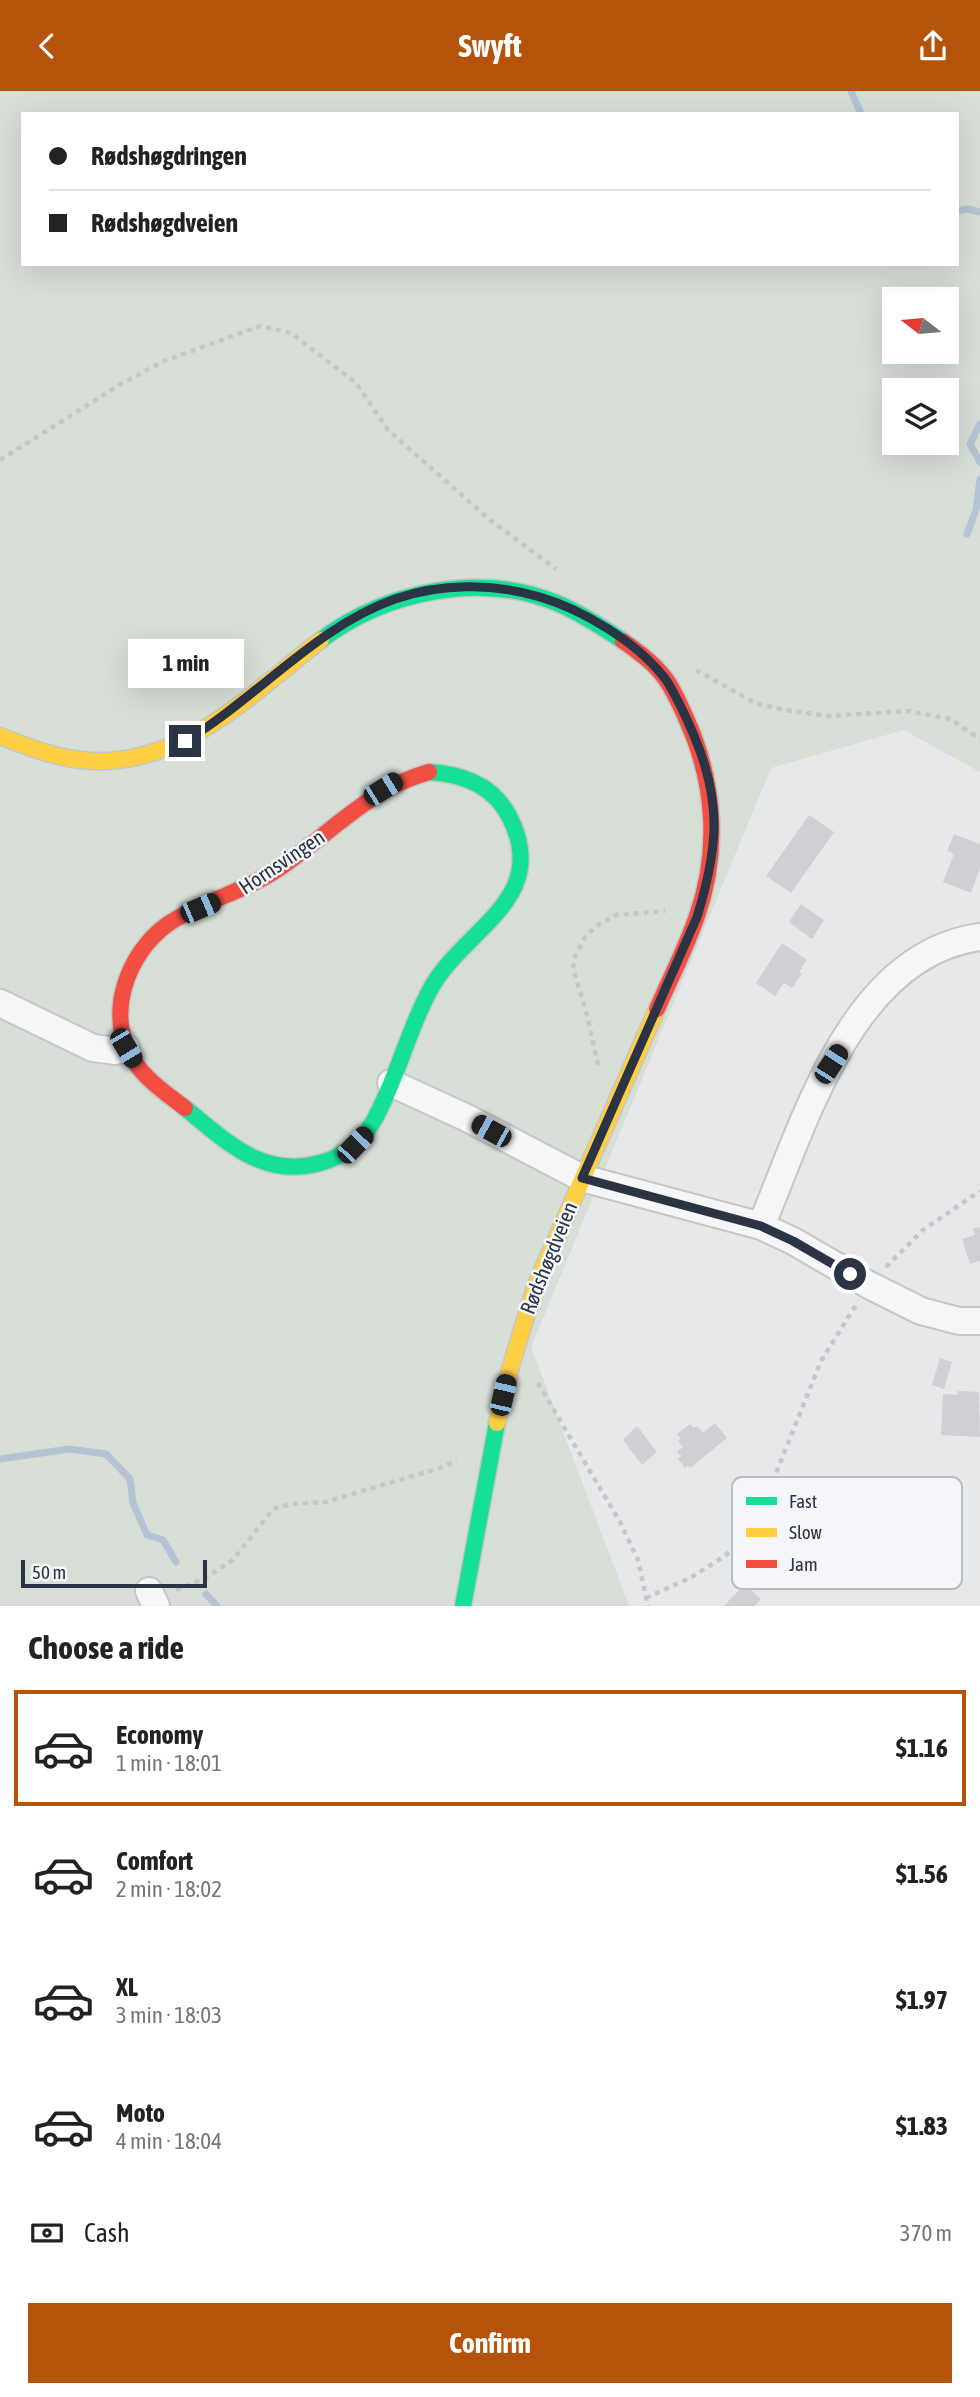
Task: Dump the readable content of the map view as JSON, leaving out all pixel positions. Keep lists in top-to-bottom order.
{
  "streets": {
    "street": ["Hornsvingen", "Rødshøgdveien"]
  },
  "legend": ["Fast", "Slow", "Jam"],
  "scale_bar": "50 m",
  "north": "left",
  "page": {
    "header": "Swyft",
    "banner": ["Rødshøgdringen", "Rødshøgdveien"],
    "bubble": "1 min",
    "scale": "50 m",
    "heading": "Choose a ride",
    "list": [
      {
        "name": "Economy",
        "note": "1 min · 18:01",
        "value": "$1.16"
      },
      {
        "name": "Comfort",
        "note": "2 min · 18:02",
        "value": "$1.56"
      },
      {
        "name": "XL",
        "note": "3 min · 18:03",
        "value": "$1.97"
      },
      {
        "name": "Moto",
        "note": "4 min · 18:04",
        "value": "$1.83"
      }
    ],
    "pay": ["Cash", "370 m"],
    "buttons": "Confirm"
  }
}
